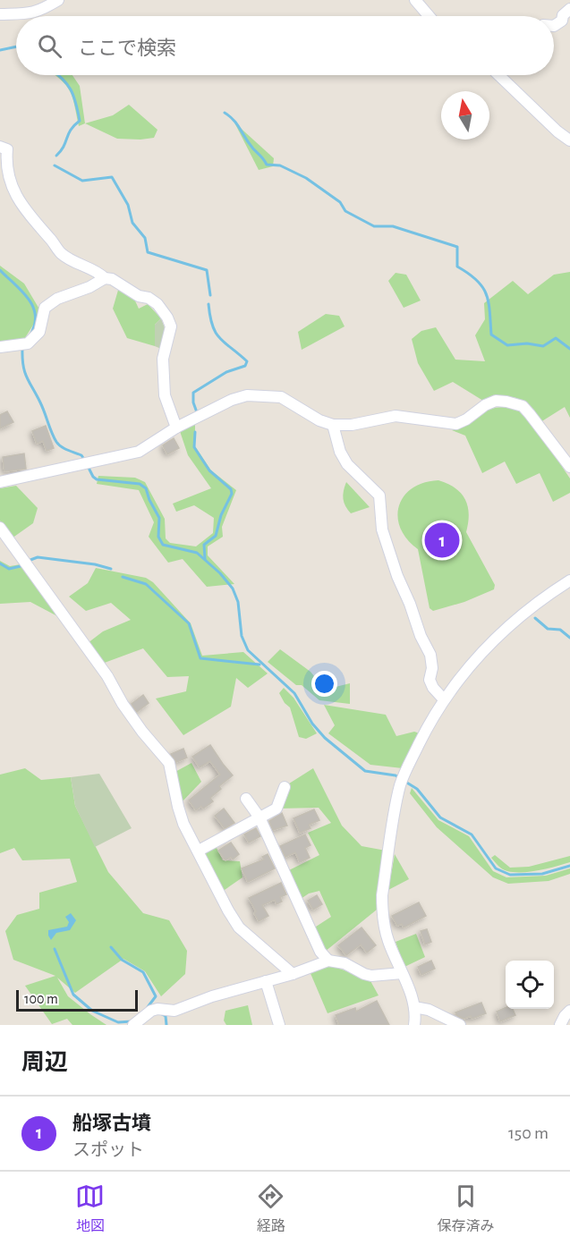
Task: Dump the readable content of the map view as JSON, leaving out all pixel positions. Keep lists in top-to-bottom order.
{
  "scale_bar": "100 m",
  "north": "top",
  "page": {
    "search": "ここで検索",
    "pins": "1",
    "scale": "100 m",
    "heading": "周辺",
    "list": [
      {
        "mark": "1",
        "name": "船塚古墳",
        "note": "スポット",
        "value": "150 m"
      }
    ],
    "nav": ["地図", "経路", "保存済み"]
  }
}
